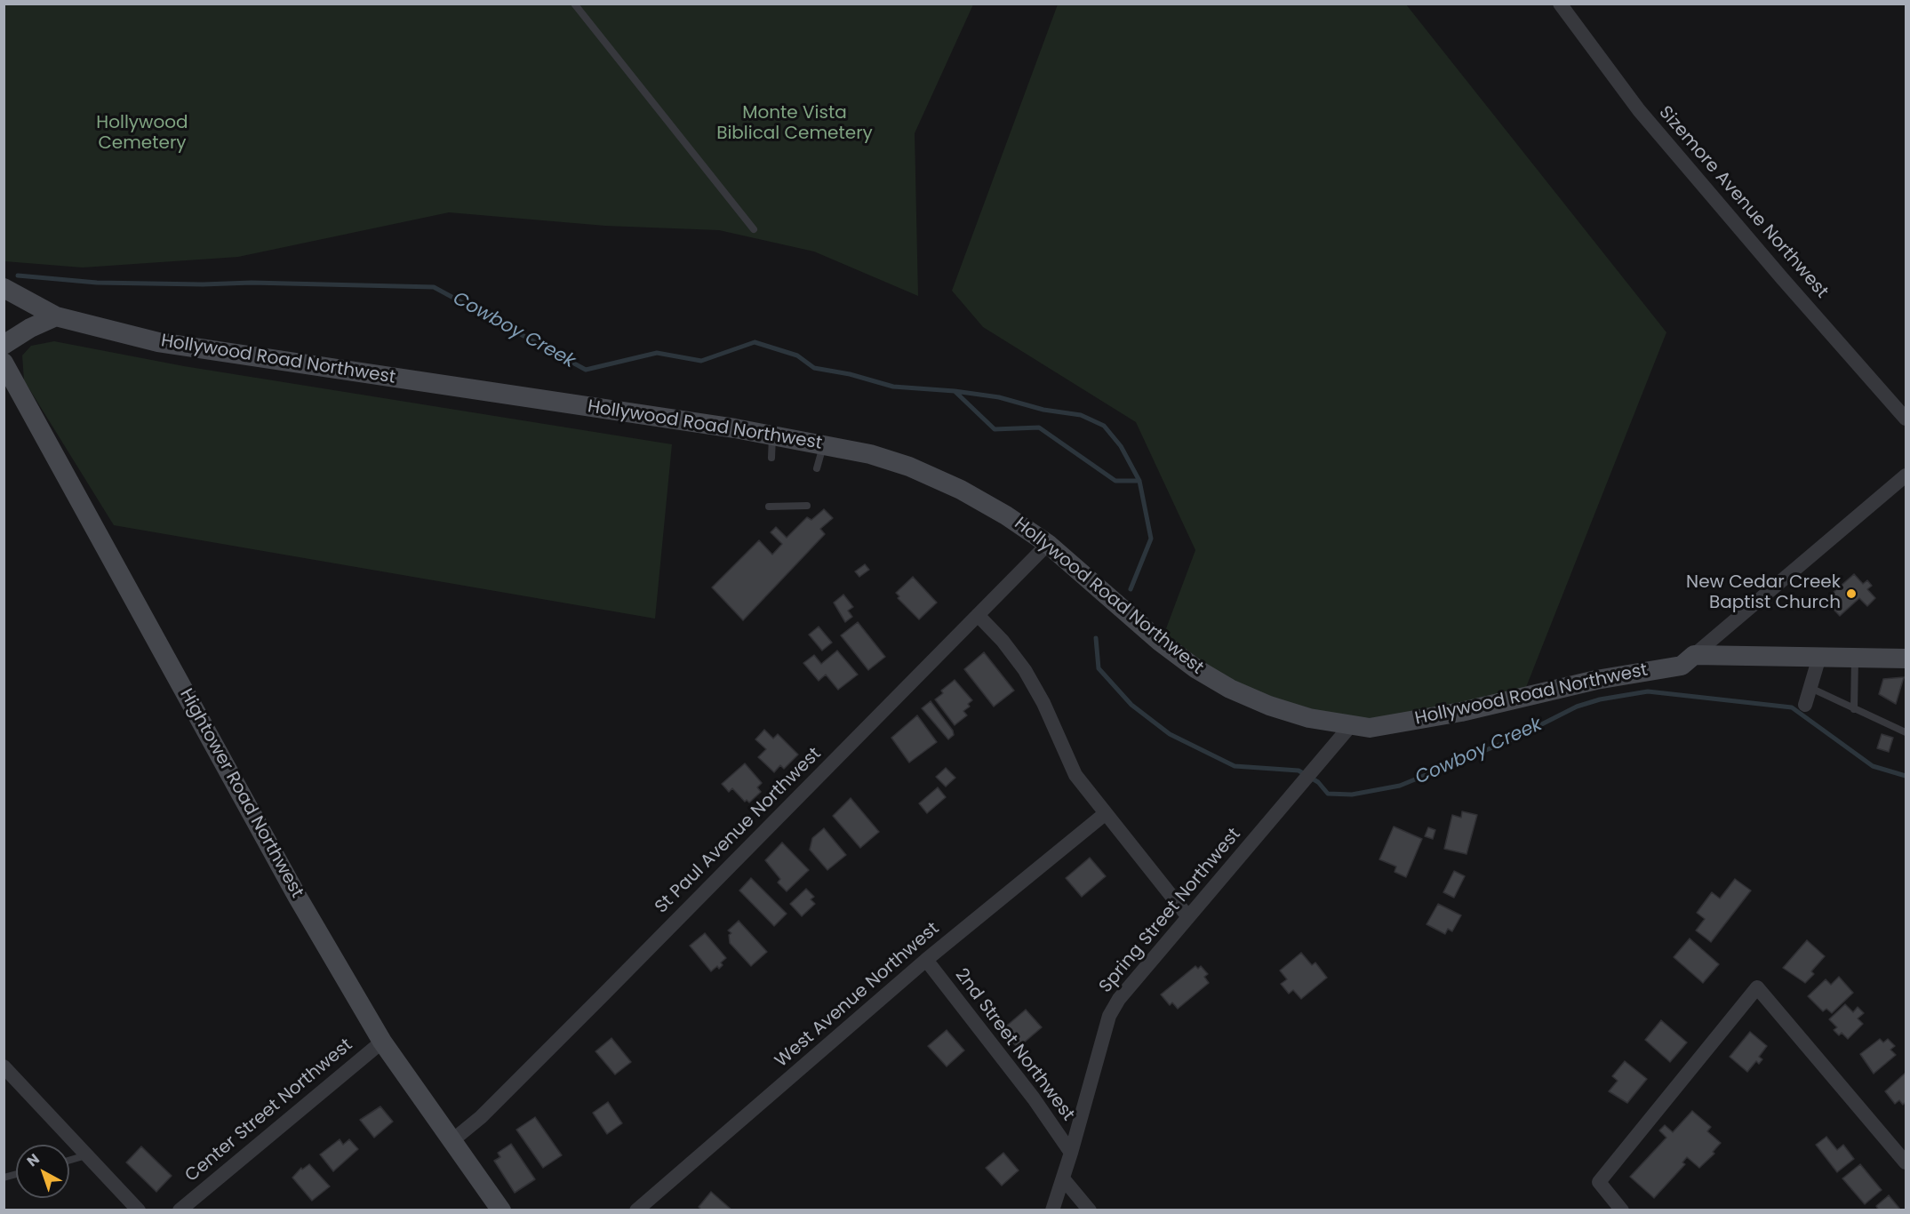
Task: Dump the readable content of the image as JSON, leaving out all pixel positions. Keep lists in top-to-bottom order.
{
  "streets": {
    "street": [
      "Sizemore Avenue Northwest",
      "Hollywood Road Northwest",
      "Hightower Road Northwest",
      "St Paul Avenue Northwest",
      "Spring Street Northwest",
      "West Avenue Northwest",
      "2nd Street Northwest",
      "Center Street Northwest"
    ]
  },
  "crossings": [
    ["Hollywood Road Northwest", "St Paul Avenue Northwest"],
    ["Hollywood Road Northwest", "Spring Street Northwest"],
    ["Hightower Road Northwest", "St Paul Avenue Northwest"],
    ["Hightower Road Northwest", "Center Street Northwest"],
    ["Spring Street Northwest", "2nd Street Northwest"],
    ["West Avenue Northwest", "2nd Street Northwest"]
  ],
  "water": ["Cowboy Creek"],
  "parks": ["Monte Vista Biblical Cemetery", "Hollywood Cemetery"],
  "places": ["New Cedar Creek Baptist Church"],
  "north": "top left"
}
